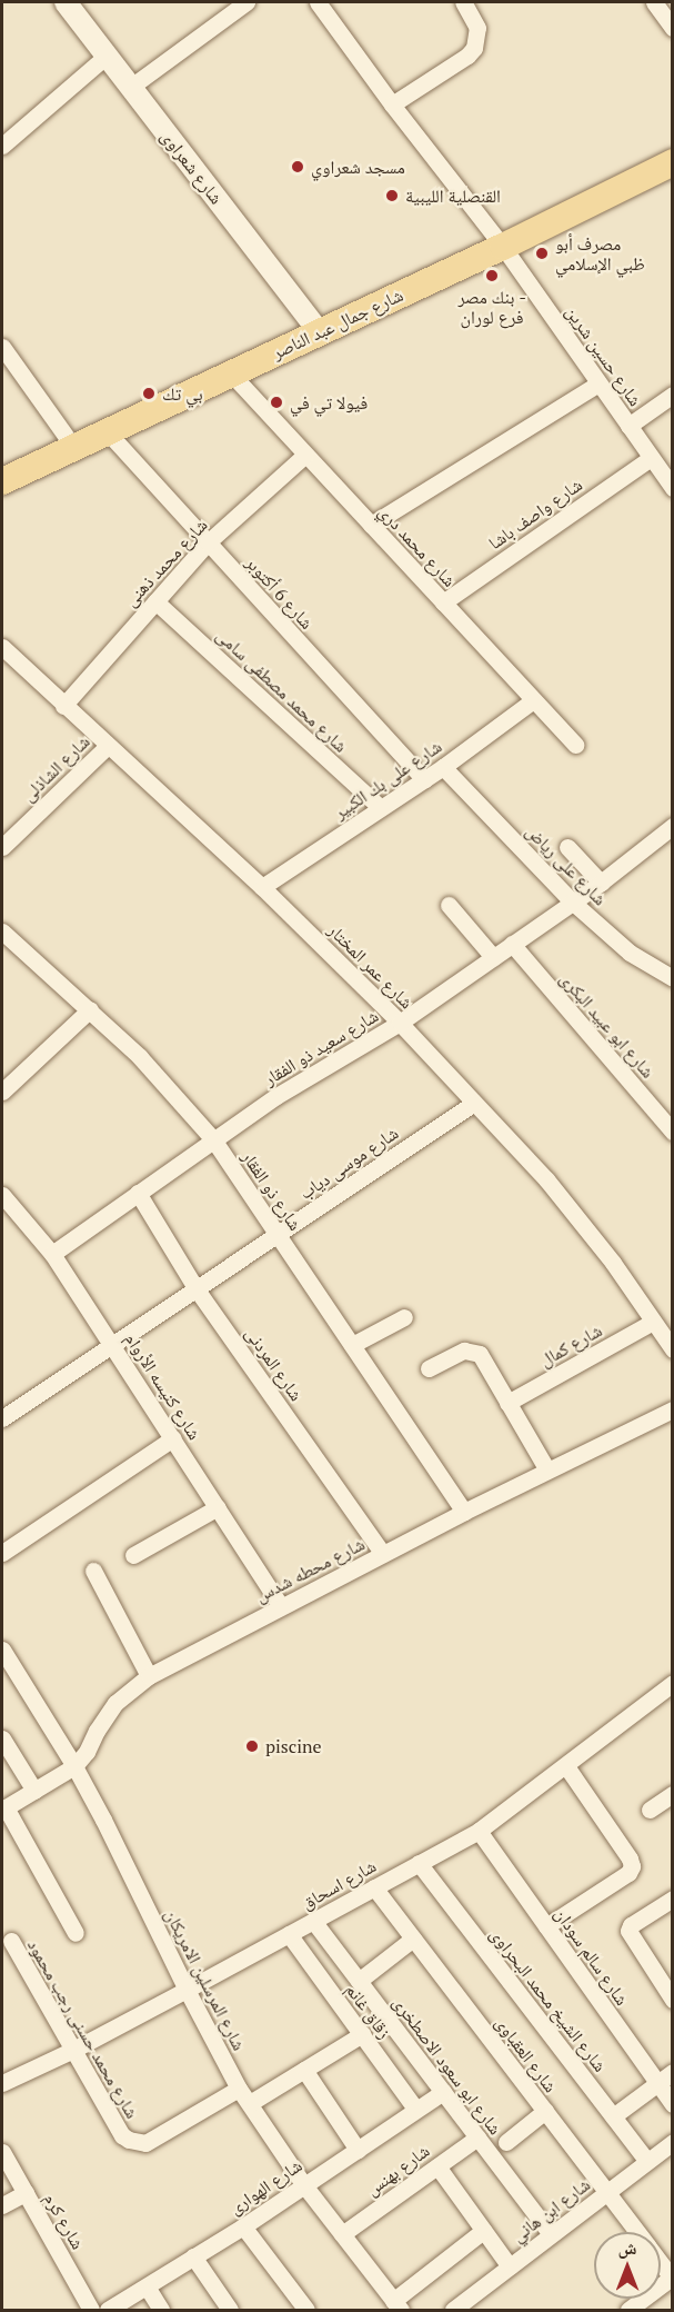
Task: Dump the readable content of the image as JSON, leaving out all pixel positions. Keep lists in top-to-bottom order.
{
  "streets": {
    "main road": ["شارع جمال عبد الناصر"],
    "street": [
      "شارع شعراوى",
      "شارع حسين شرين",
      "شارع واصف باشا",
      "شارع محمد دري",
      "شارع محمد ذهنى",
      "شارع 6 أكتوبر",
      "شارع محمد مصطفى سامى",
      "شارع الشاذلى",
      "شارع على بك الكبير",
      "شارع على رياض",
      "شارع عمر المختار",
      "شارع ابو عبيد البكرى",
      "شارع سعيد ذو الفقار",
      "شارع موسى دياب",
      "شارع ذو الفقار",
      "شارع كمال",
      "شارع المردنى",
      "شارع كنيسه الأروام",
      "شارع محطه شدس",
      "شارع اسحاق",
      "شارع سالم سودان",
      "شارع المرسلين الامريكان",
      "شارع الشيخ محمد البحراوى",
      "زقاق غانم",
      "شارع محمد حسنى رجب محمود",
      "شارع العقباوى",
      "شارع ابو سعود الاصطخرى",
      "شارع بهنس",
      "شارع الهوارى",
      "شارع ابن هاني",
      "شارع كرم"
    ]
  },
  "crossings": [
    ["شارع شعراوى", "شارع جمال عبد الناصر"],
    ["شارع جمال عبد الناصر", "شارع حسين شرين"],
    ["شارع جمال عبد الناصر", "شارع محمد دري"],
    ["شارع جمال عبد الناصر", "شارع 6 أكتوبر"],
    ["شارع حسين شرين", "شارع واصف باشا"],
    ["شارع واصف باشا", "شارع محمد دري"],
    ["شارع محمد دري", "شارع محمد ذهنى"],
    ["شارع محمد دري", "شارع على بك الكبير"],
    ["شارع محمد ذهنى", "شارع 6 أكتوبر"],
    ["شارع محمد ذهنى", "شارع محمد مصطفى سامى"],
    ["شارع محمد ذهنى", "شارع عمر المختار"],
    ["شارع 6 أكتوبر", "شارع على بك الكبير"],
    ["شارع محمد مصطفى سامى", "شارع على بك الكبير"],
    ["شارع الشاذلى", "شارع عمر المختار"],
    ["شارع على بك الكبير", "شارع على رياض"],
    ["شارع على بك الكبير", "شارع عمر المختار"],
    ["شارع على رياض", "شارع سعيد ذو الفقار"],
    ["شارع عمر المختار", "شارع سعيد ذو الفقار"],
    ["شارع عمر المختار", "شارع موسى دياب"],
    ["شارع عمر المختار", "شارع كمال"],
    ["شارع ابو عبيد البكرى", "شارع سعيد ذو الفقار"],
    ["شارع سعيد ذو الفقار", "شارع ذو الفقار"],
    ["شارع سعيد ذو الفقار", "شارع المردنى"],
    ["شارع سعيد ذو الفقار", "شارع كنيسه الأروام"],
    ["شارع موسى دياب", "شارع ذو الفقار"],
    ["شارع موسى دياب", "شارع المردنى"],
    ["شارع موسى دياب", "شارع كنيسه الأروام"],
    ["شارع ذو الفقار", "شارع محطه شدس"],
    ["شارع المردنى", "شارع محطه شدس"],
    ["شارع كنيسه الأروام", "شارع محطه شدس"],
    ["شارع محطه شدس", "شارع المرسلين الامريكان"],
    ["شارع اسحاق", "شارع سالم سودان"],
    ["شارع اسحاق", "شارع المرسلين الامريكان"],
    ["شارع اسحاق", "شارع الشيخ محمد البحراوى"],
    ["شارع اسحاق", "زقاق غانم"],
    ["شارع اسحاق", "شارع محمد حسنى رجب محمود"],
    ["شارع اسحاق", "شارع العقباوى"],
    ["شارع اسحاق", "شارع ابو سعود الاصطخرى"],
    ["شارع المرسلين الامريكان", "شارع محمد حسنى رجب محمود"],
    ["شارع المرسلين الامريكان", "شارع بهنس"],
    ["شارع المرسلين الامريكان", "شارع الهوارى"],
    ["شارع الشيخ محمد البحراوى", "شارع ابن هاني"],
    ["زقاق غانم", "شارع الهوارى"],
    ["شارع العقباوى", "شارع ابن هاني"],
    ["شارع ابو سعود الاصطخرى", "شارع بهنس"],
    ["شارع ابو سعود الاصطخرى", "شارع الهوارى"],
    ["شارع ابو سعود الاصطخرى", "شارع ابن هاني"]
  ],
  "places": [
    "مسجد شعراوي",
    "القنصلية الليبية",
    "مصرف أبو ظبي الإسلامي",
    "بنك مصر - فرع لوران",
    "بي تك",
    "فيولا تي في",
    "piscine"
  ],
  "north": "top"
}
